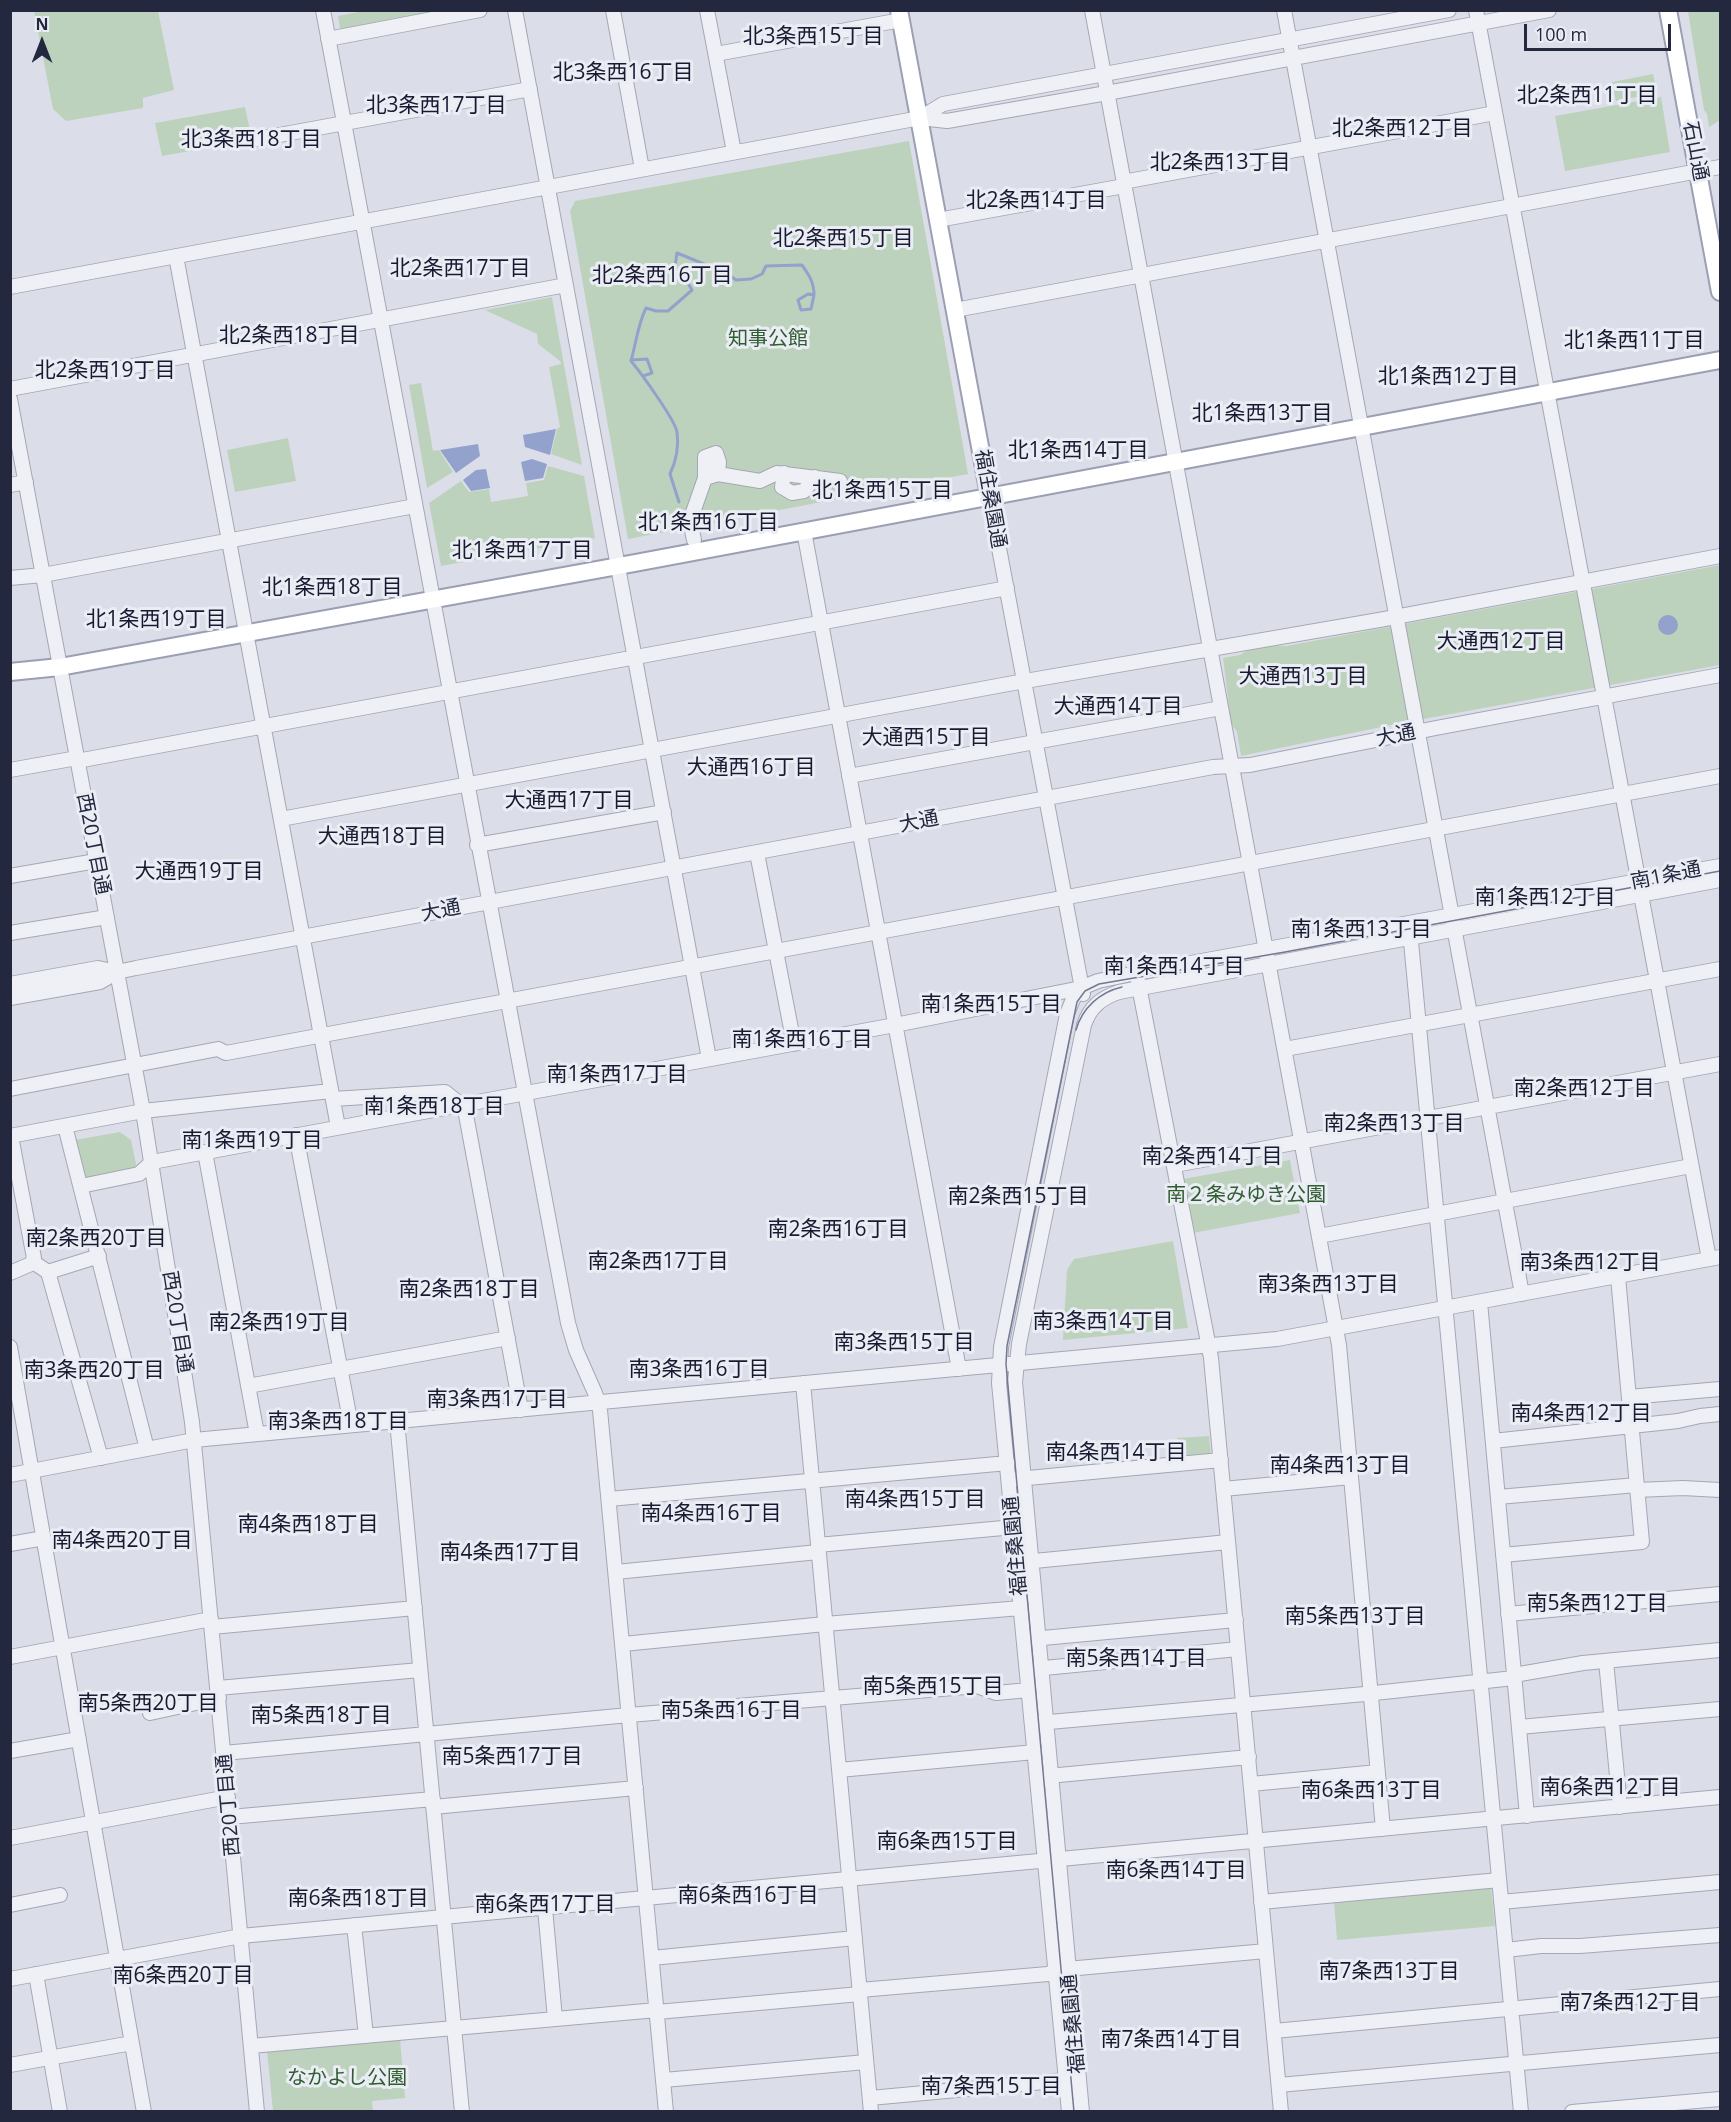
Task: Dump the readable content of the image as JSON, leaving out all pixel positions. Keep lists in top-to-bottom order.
{
  "streets": {
    "main road": ["石山通", "福住桑園通"],
    "street": ["大通", "西20丁目通", "南1条通"]
  },
  "crossings": [
    ["福住桑園通", "大通"],
    ["福住桑園通", "南1条通"],
    ["大通", "西20丁目通"],
    ["西20丁目通", "南1条通"]
  ],
  "districts": [
    "北3条西15丁目",
    "北3条西16丁目",
    "北2条西11丁目",
    "北3条西17丁目",
    "北2条西12丁目",
    "北3条西18丁目",
    "北2条西13丁目",
    "北2条西14丁目",
    "北2条西15丁目",
    "北2条西17丁目",
    "北2条西16丁目",
    "北2条西18丁目",
    "北1条西11丁目",
    "北2条西19丁目",
    "北1条西12丁目",
    "北1条西13丁目",
    "北1条西14丁目",
    "北1条西15丁目",
    "北1条西16丁目",
    "北1条西17丁目",
    "北1条西18丁目",
    "北1条西19丁目",
    "大通西12丁目",
    "大通西13丁目",
    "大通西14丁目",
    "大通西15丁目",
    "大通西16丁目",
    "大通西17丁目",
    "大通西18丁目",
    "大通西19丁目",
    "南1条西12丁目",
    "南1条西13丁目",
    "南1条西14丁目",
    "南1条西15丁目",
    "南1条西16丁目",
    "南1条西17丁目",
    "南2条西12丁目",
    "南1条西18丁目",
    "南2条西13丁目",
    "南1条西19丁目",
    "南2条西14丁目",
    "南2条西15丁目",
    "南2条西16丁目",
    "南2条西20丁目",
    "南2条西17丁目",
    "南3条西12丁目",
    "南3条西13丁目",
    "南2条西18丁目",
    "南3条西14丁目",
    "南2条西19丁目",
    "南3条西15丁目",
    "南3条西16丁目",
    "南3条西20丁目",
    "南3条西17丁目",
    "南4条西12丁目",
    "南3条西18丁目",
    "南4条西14丁目",
    "南4条西13丁目",
    "南4条西15丁目",
    "南4条西16丁目",
    "南4条西18丁目",
    "南4条西20丁目",
    "南4条西17丁目",
    "南5条西12丁目",
    "南5条西13丁目",
    "南5条西14丁目",
    "南5条西15丁目",
    "南5条西20丁目",
    "南5条西16丁目",
    "南5条西18丁目",
    "南5条西17丁目",
    "南6条西12丁目",
    "南6条西13丁目",
    "南6条西15丁目",
    "南6条西14丁目",
    "南6条西16丁目",
    "南6条西18丁目",
    "南6条西17丁目",
    "南7条西13丁目",
    "南6条西20丁目",
    "南7条西12丁目",
    "南7条西14丁目",
    "南7条西15丁目"
  ],
  "parks": ["知事公館", "南２条みゆき公園", "なかよし公園"],
  "scale_bar": "100 m",
  "north": "top"
}
